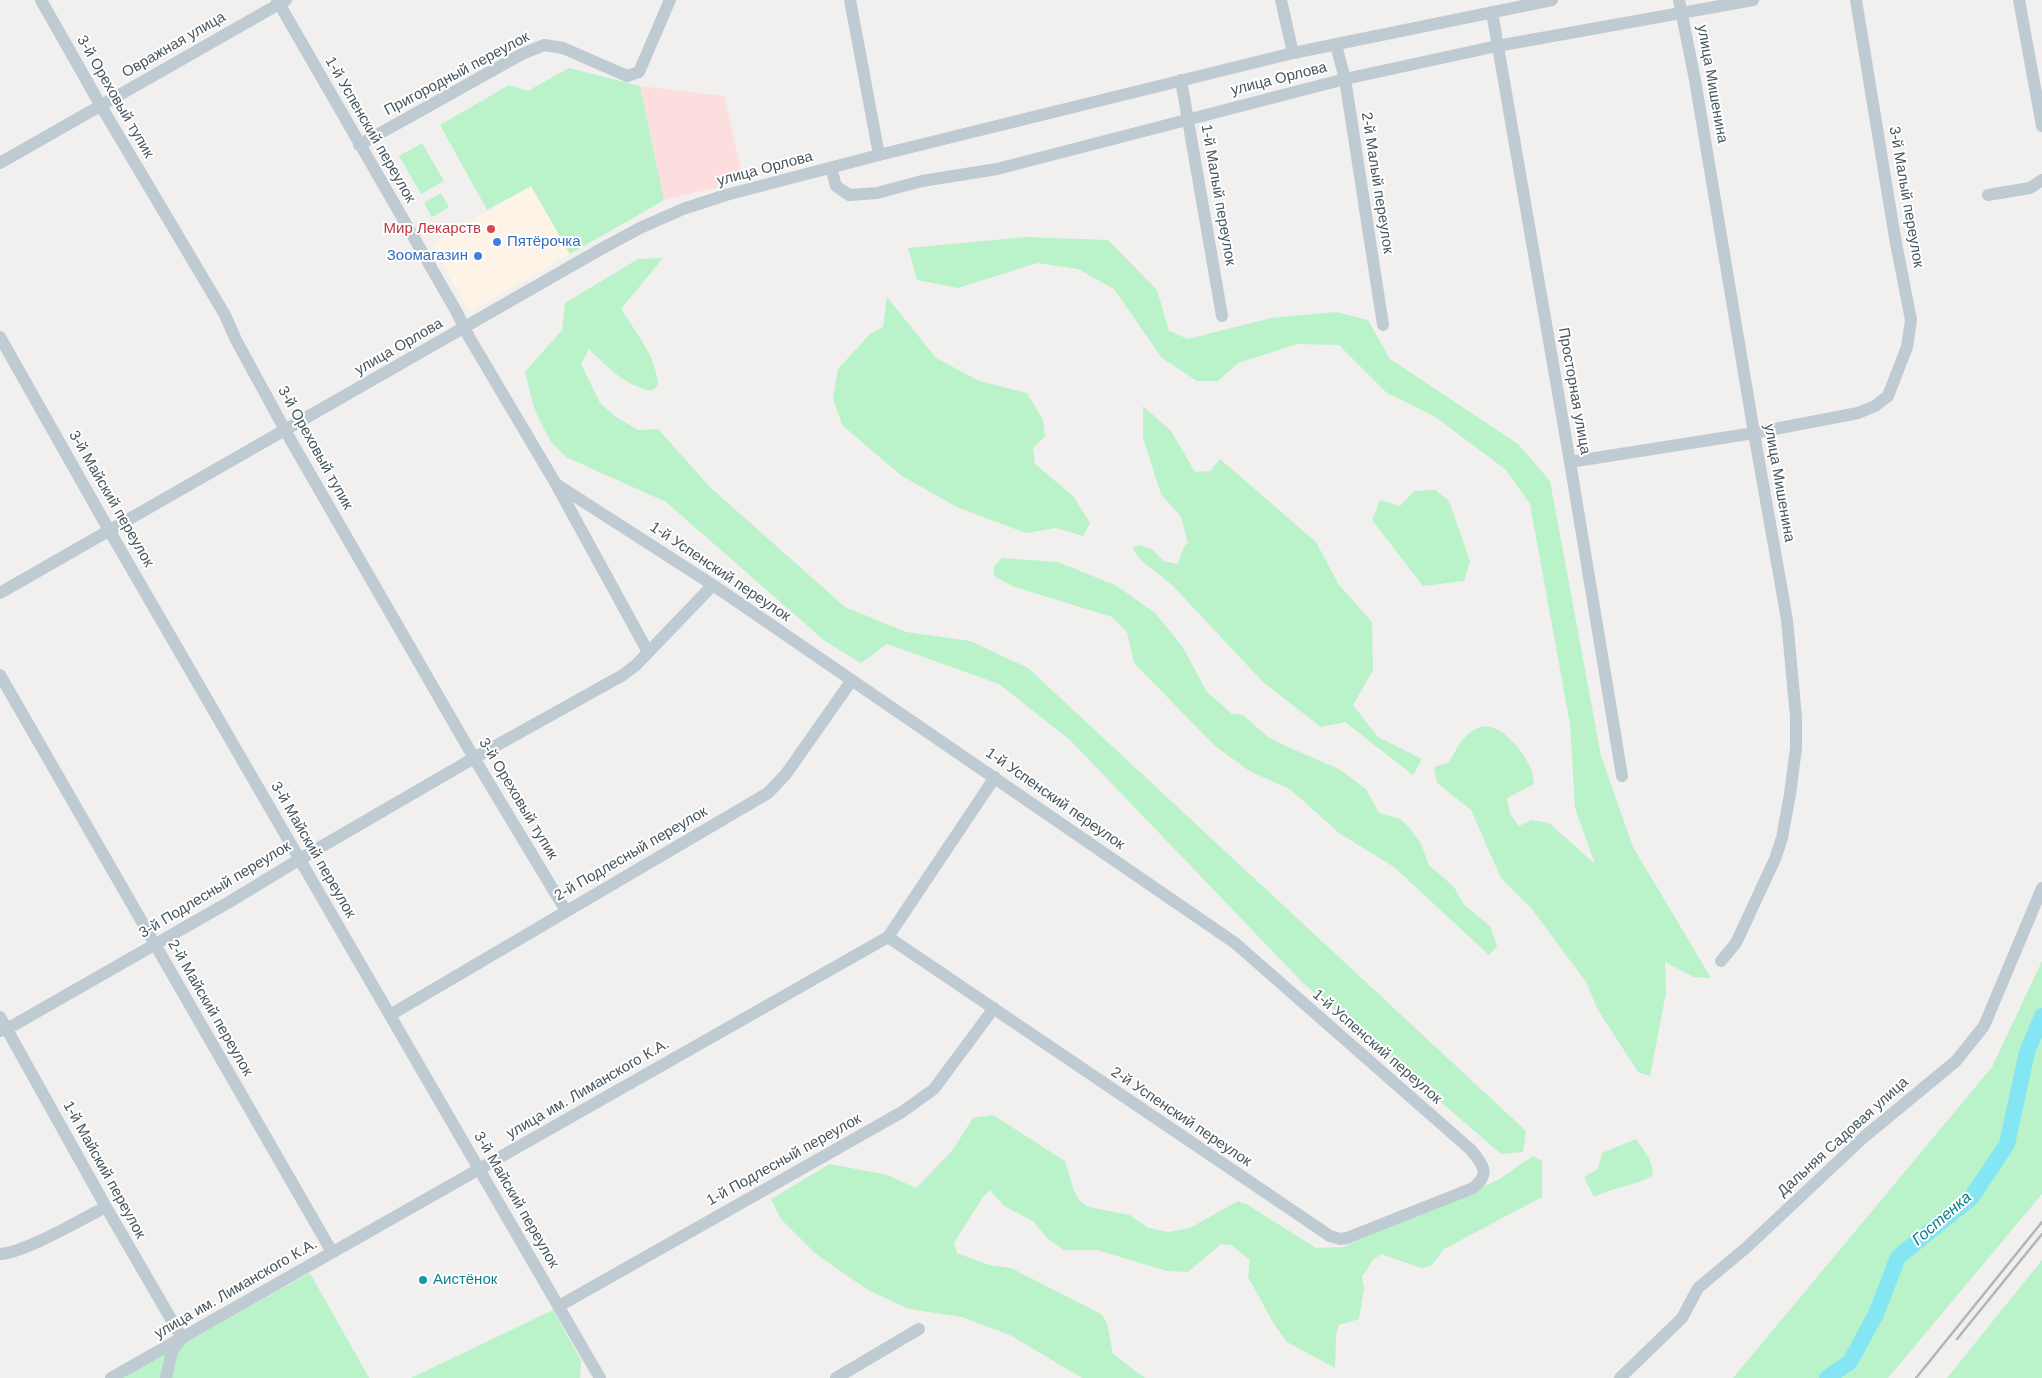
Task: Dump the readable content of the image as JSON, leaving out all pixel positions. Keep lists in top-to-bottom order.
{
  "streets": {
    "street": [
      "Овражная улица",
      "Пригородный переулок",
      "улица Орлова",
      "улица Мишенина",
      "3-й Ореховый тупик",
      "1-й Успенский переулок",
      "2-й Малый переулок",
      "1-й Малый переулок",
      "3-й Малый переулок",
      "Просторная улица",
      "3-й Майский переулок",
      "2-й Подлесный переулок",
      "3-й Подлесный переулок",
      "2-й Майский переулок",
      "улица им. Лиманского К.А.",
      "2-й Успенский переулок",
      "Дальняя Садовая улица",
      "1-й Подлесный переулок",
      "1-й Майский переулок"
    ]
  },
  "crossings": [
    ["Овражная улица", "3-й Ореховый тупик"],
    ["Овражная улица", "1-й Успенский переулок"],
    ["Пригородный переулок", "1-й Успенский переулок"],
    ["улица Орлова", "улица Мишенина"],
    ["улица Орлова", "3-й Ореховый тупик"],
    ["улица Орлова", "1-й Успенский переулок"],
    ["улица Орлова", "2-й Малый переулок"],
    ["улица Орлова", "1-й Малый переулок"],
    ["улица Орлова", "Просторная улица"],
    ["улица Орлова", "3-й Майский переулок"],
    ["улица Мишенина", "3-й Малый переулок"],
    ["3-й Ореховый тупик", "2-й Подлесный переулок"],
    ["3-й Ореховый тупик", "3-й Подлесный переулок"],
    ["1-й Успенский переулок", "2-й Подлесный переулок"],
    ["1-й Успенский переулок", "3-й Подлесный переулок"],
    ["1-й Успенский переулок", "улица им. Лиманского К.А."],
    ["1-й Успенский переулок", "2-й Успенский переулок"],
    ["3-й Майский переулок", "2-й Подлесный переулок"],
    ["3-й Майский переулок", "3-й Подлесный переулок"],
    ["3-й Майский переулок", "улица им. Лиманского К.А."],
    ["3-й Майский переулок", "1-й Подлесный переулок"],
    ["3-й Подлесный переулок", "2-й Майский переулок"],
    ["3-й Подлесный переулок", "1-й Майский переулок"],
    ["2-й Майский переулок", "улица им. Лиманского К.А."],
    ["улица им. Лиманского К.А.", "2-й Успенский переулок"],
    ["улица им. Лиманского К.А.", "1-й Майский переулок"],
    ["2-й Успенский переулок", "1-й Подлесный переулок"]
  ],
  "water": ["Гостенка"],
  "places": [
    "Мир Лекарств",
    "Пятёрочка",
    "Зоомагазин",
    "Аистёнок"
  ]
}
